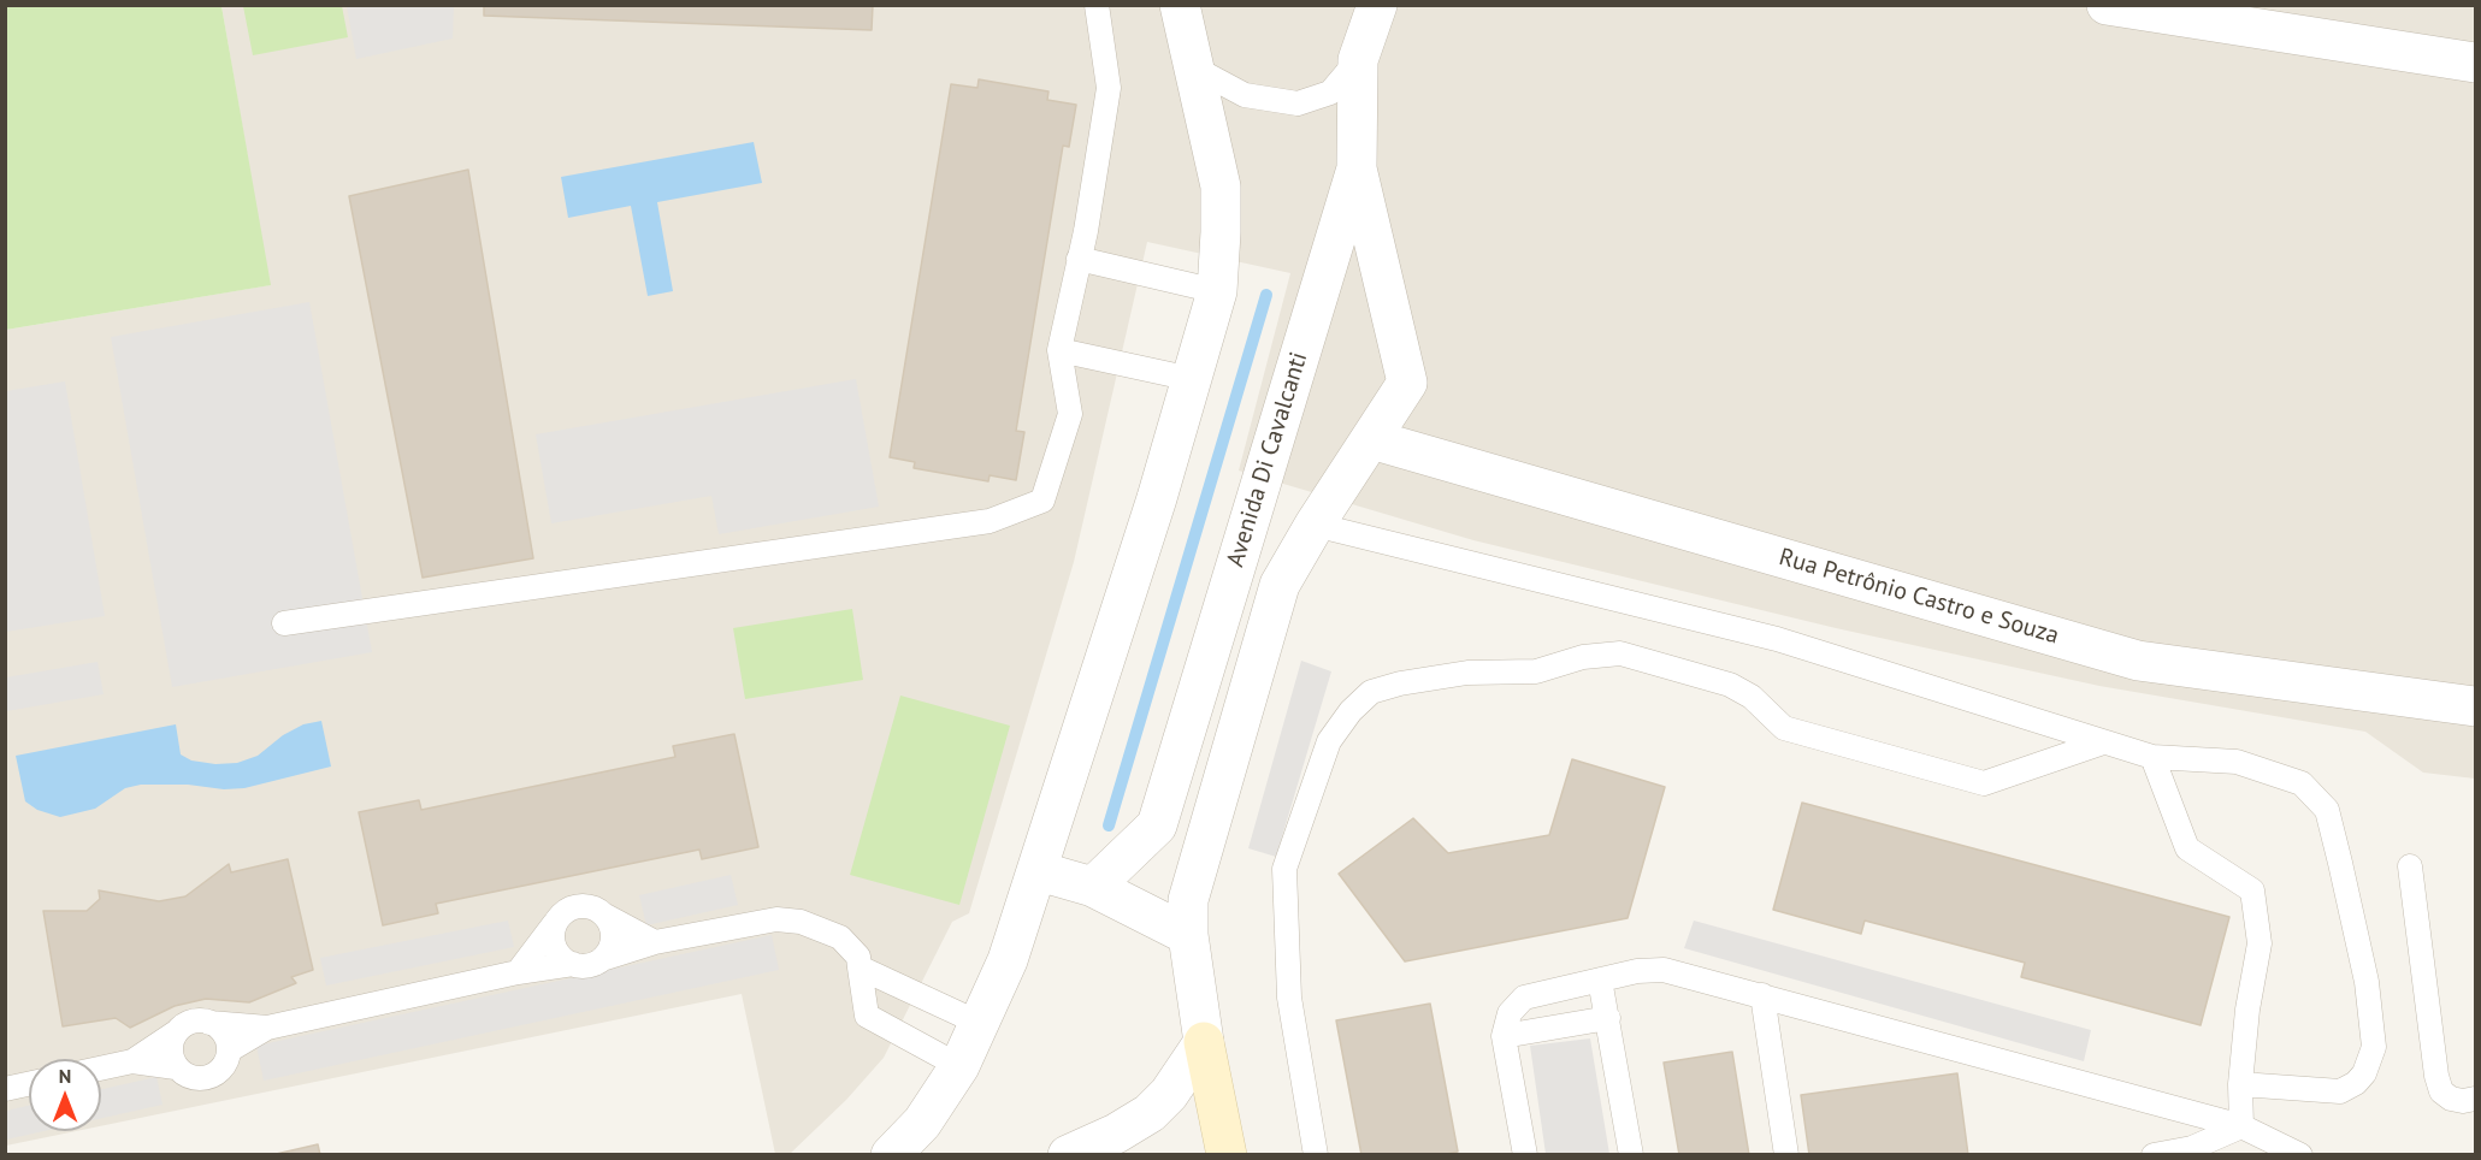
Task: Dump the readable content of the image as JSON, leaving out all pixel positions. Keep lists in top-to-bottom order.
{
  "streets": {
    "street": ["Avenida Di Cavalcanti", "Rua Petrônio Castro e Souza"]
  },
  "crossings": [
    ["Avenida Di Cavalcanti", "Rua Petrônio Castro e Souza"]
  ],
  "north": "top"
}
